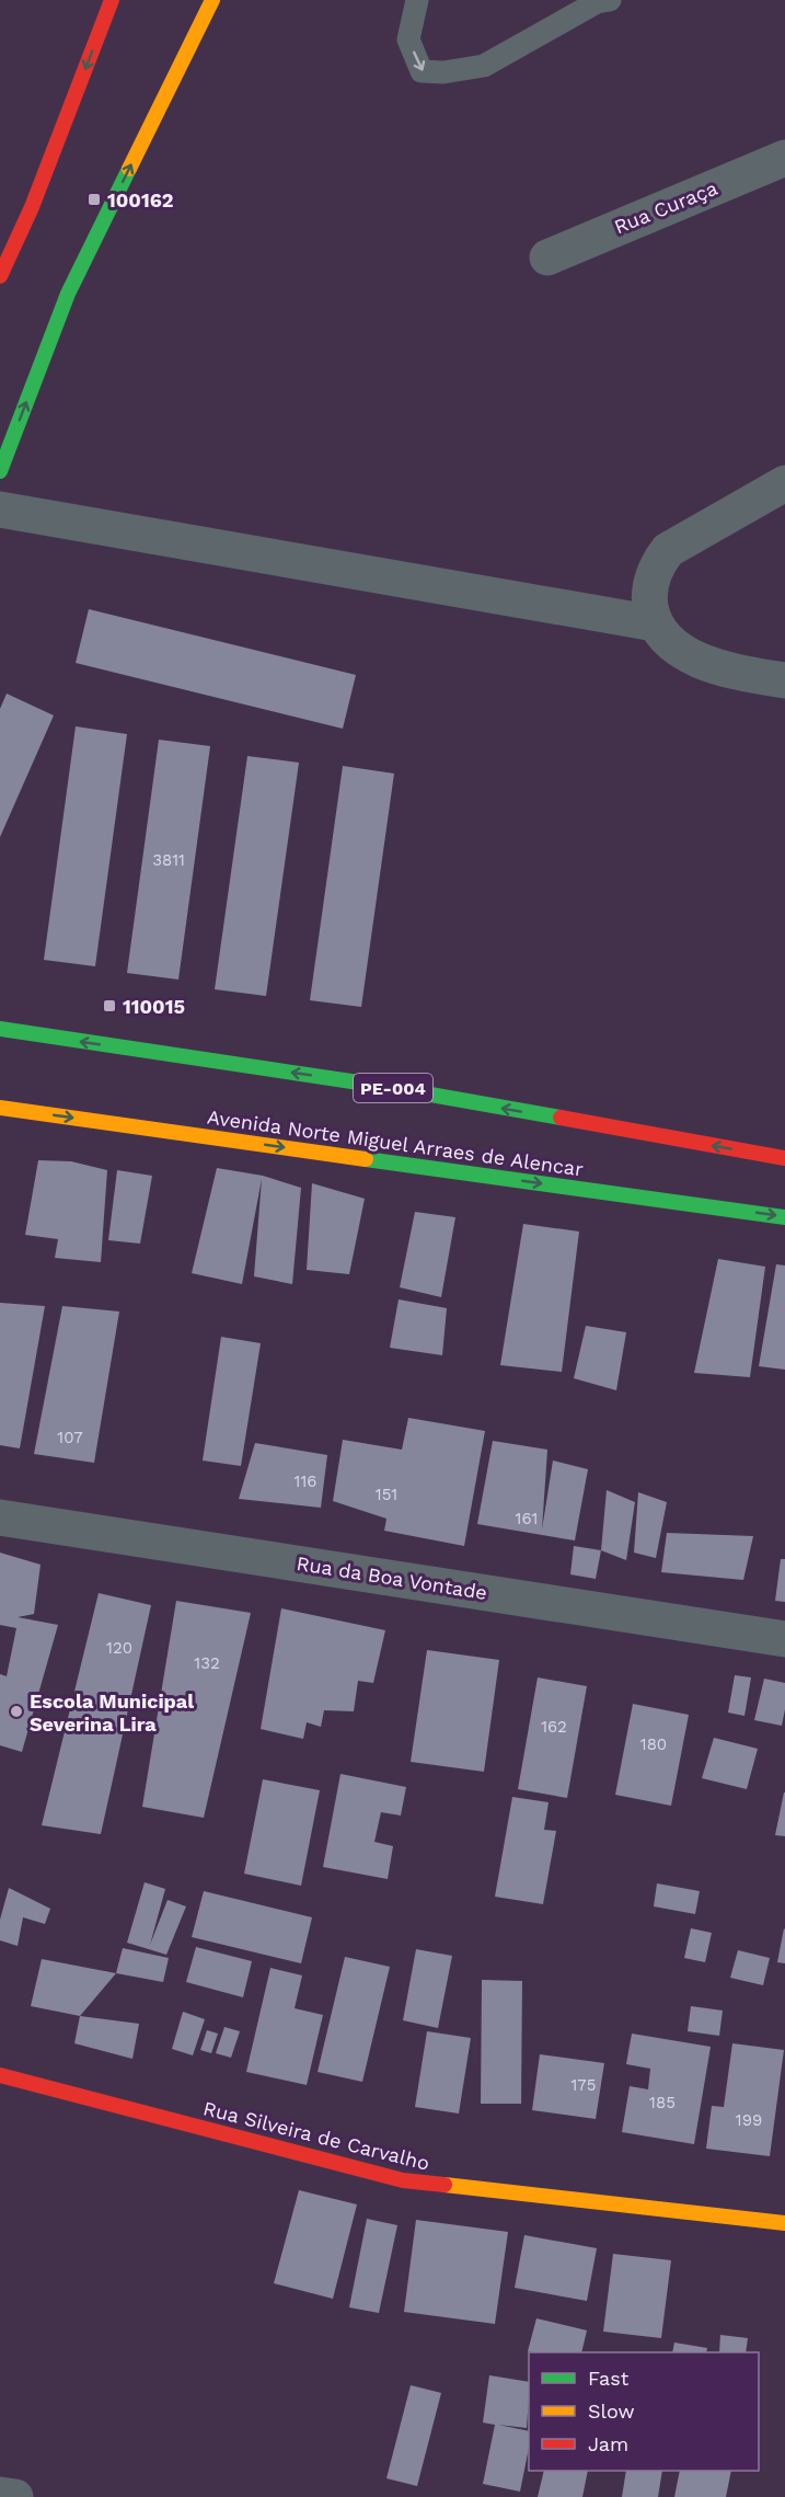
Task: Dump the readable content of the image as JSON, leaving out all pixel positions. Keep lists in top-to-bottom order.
{
  "streets": {
    "main road": ["PE-004", "Avenida Norte Miguel Arraes de Alencar", "Rua Silveira de Carvalho"],
    "street": ["Rua Curaça", "Rua da Boa Vontade"]
  },
  "places": {
    "transit": ["100162", "110015"],
    "other": ["Escola Municipal Severina Lira"]
  },
  "house_numbers": [
    "3811",
    "107",
    "116",
    "151",
    "161",
    "120",
    "132",
    "162",
    "180",
    "175",
    "185",
    "199"
  ],
  "legend": ["Fast", "Slow", "Jam"]
}
